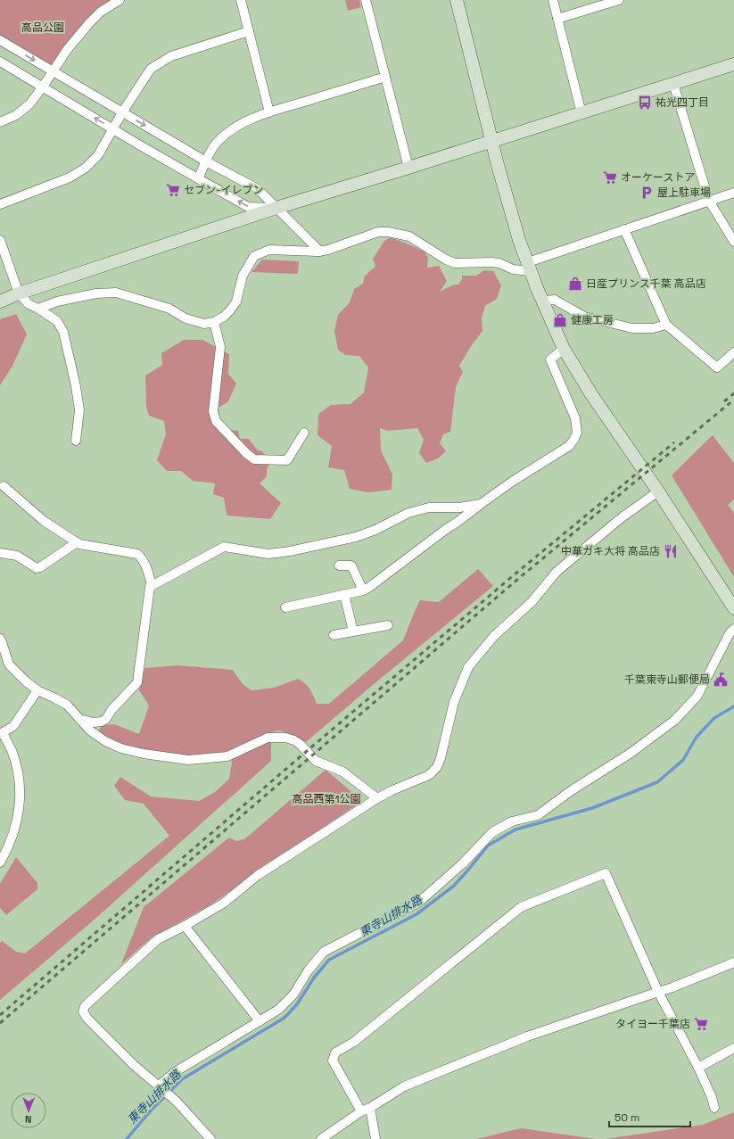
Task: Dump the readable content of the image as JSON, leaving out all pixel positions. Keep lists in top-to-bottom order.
{
  "water": ["東寺山排水路"],
  "parks": ["高品公園", "高品西第1公園"],
  "places": {
    "bus stop": ["祐光四丁目"],
    "supermarket": ["オーケーストア", "セブン-イレブン", "タイヨー千葉店"],
    "parking": ["屋上駐車場"],
    "shop": ["日産プリンス千葉 高品店", "健康工房"],
    "restaurant": ["中華ガキ大将 高品店"],
    "public building": ["千葉東寺山郵便局"]
  },
  "scale_bar": "50 m",
  "north": "bottom"
}
